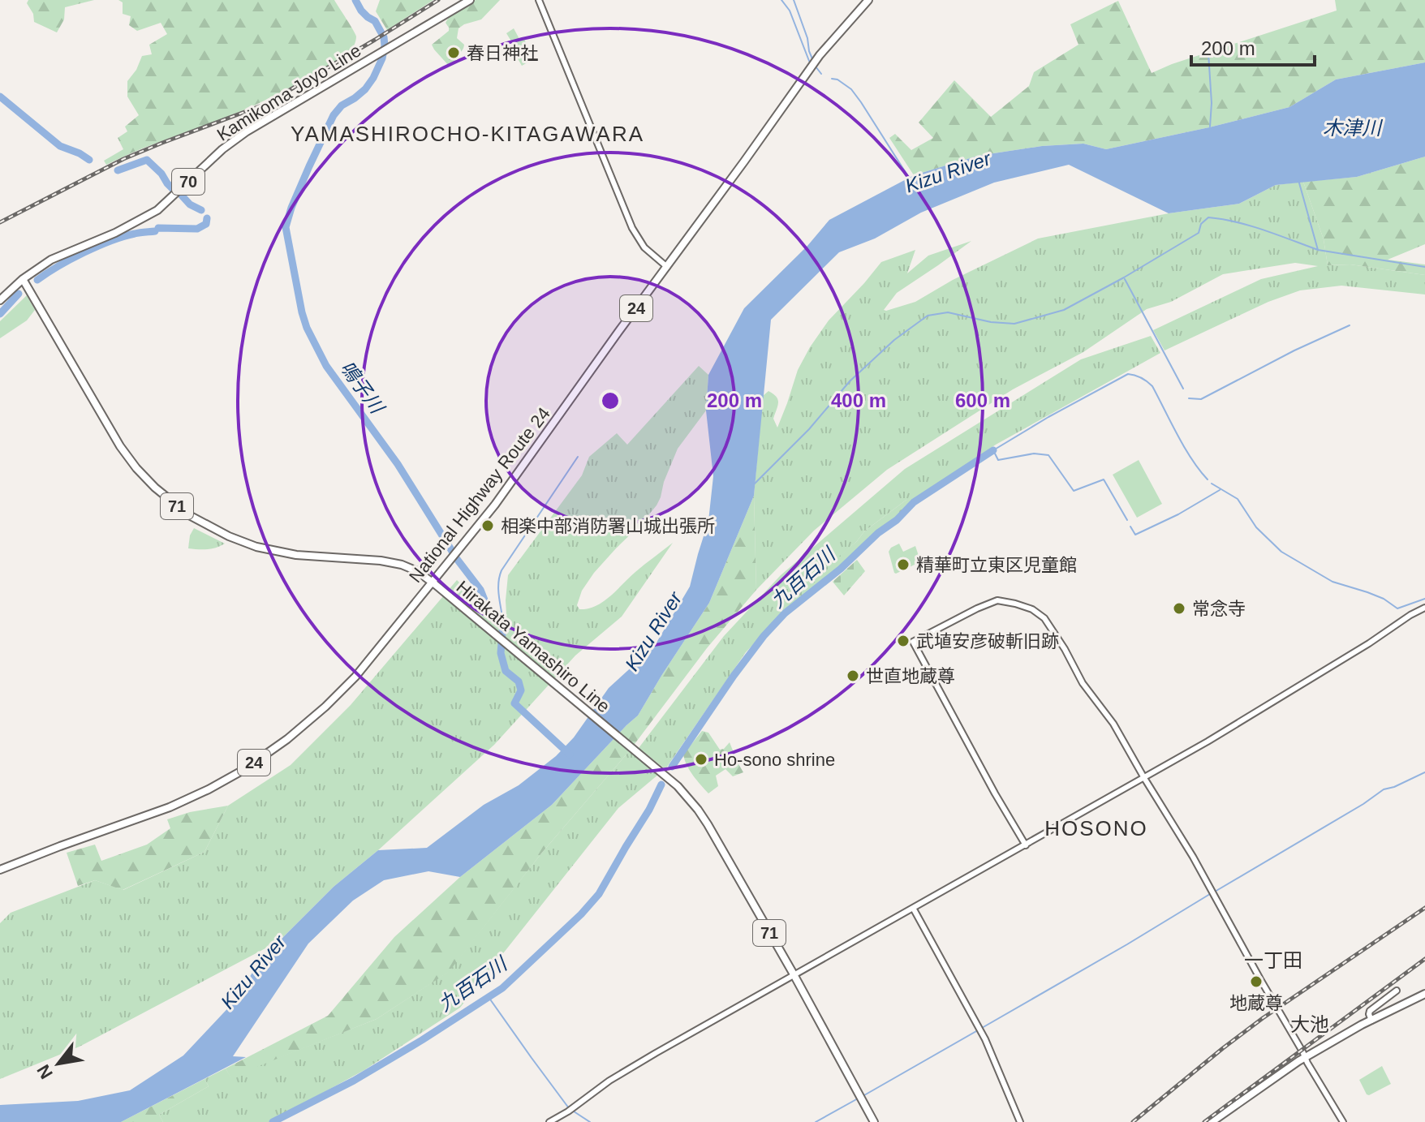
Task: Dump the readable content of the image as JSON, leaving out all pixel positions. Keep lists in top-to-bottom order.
{
  "streets": {
    "main road": [
      "Kamikoma Joyo Line",
      "70",
      "24",
      "National Highway Route 24",
      "71",
      "Hirakata Yamashiro Line"
    ]
  },
  "crossings": [
    ["Kamikoma Joyo Line", "Hirakata Yamashiro Line"],
    ["National Highway Route 24", "Hirakata Yamashiro Line"]
  ],
  "districts": [
    "YAMASHIROCHO-KITAGAWARA",
    "HOSONO",
    "一丁田",
    "大池"
  ],
  "water": [
    "木津川",
    "Kizu River",
    "鳴子川",
    "九百石川"
  ],
  "places": [
    "春日神社",
    "相楽中部消防署山城出張所",
    "精華町立東区児童館",
    "常念寺",
    "武埴安彦破斬旧跡",
    "世直地蔵尊",
    "Ho-sono shrine",
    "地蔵尊"
  ],
  "scale_bar": "200 m",
  "north": "bottom left",
  "rings": ["200 m", "400 m", "600 m"]
}
